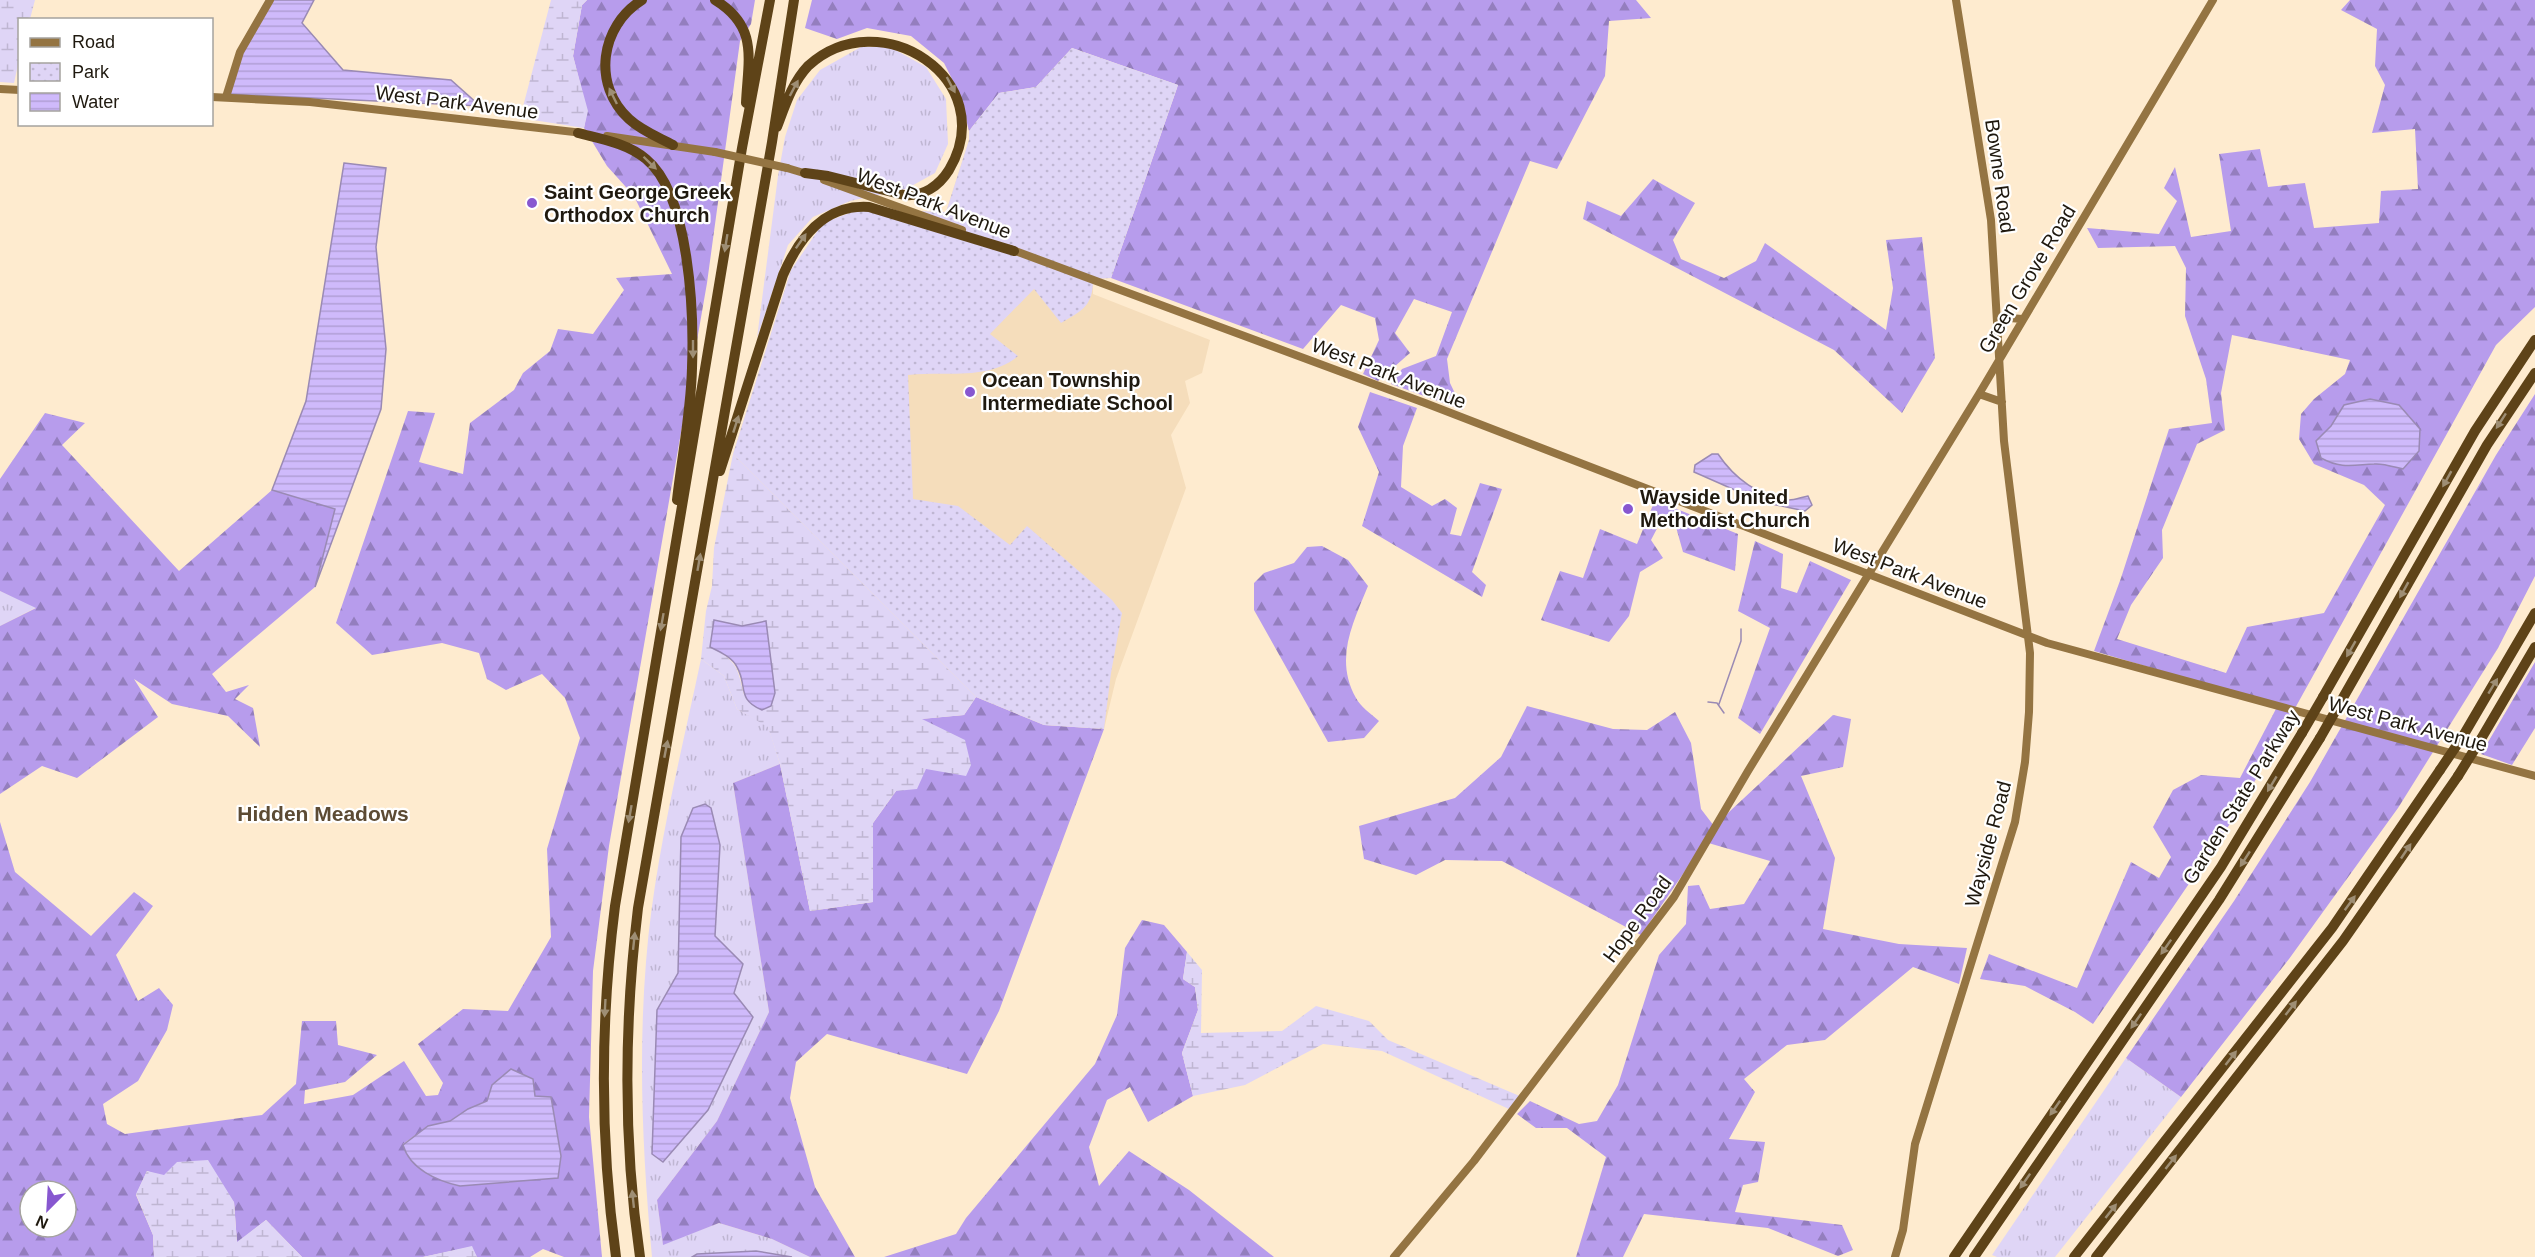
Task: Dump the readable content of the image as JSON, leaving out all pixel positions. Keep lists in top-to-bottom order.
{
  "streets": {
    "highway": ["Garden State Parkway"],
    "street": [
      "West Park Avenue",
      "Bowne Road",
      "Green Grove Road",
      "Wayside Road",
      "Hope Road"
    ]
  },
  "crossings": [
    ["West Park Avenue", "Green Grove Road"],
    ["West Park Avenue", "Wayside Road"],
    ["West Park Avenue", "Hope Road"],
    ["Bowne Road", "Green Grove Road"],
    ["Bowne Road", "Wayside Road"],
    ["Green Grove Road", "Wayside Road"],
    ["Green Grove Road", "Hope Road"]
  ],
  "one_way": ["Garden State Parkway"],
  "districts": ["Hidden Meadows"],
  "places": ["Saint George Greek Orthodox Church", "Ocean Township Intermediate School", "Wayside United Methodist Church"],
  "legend": ["Road", "Park", "Water"],
  "north": "bottom left"
}
